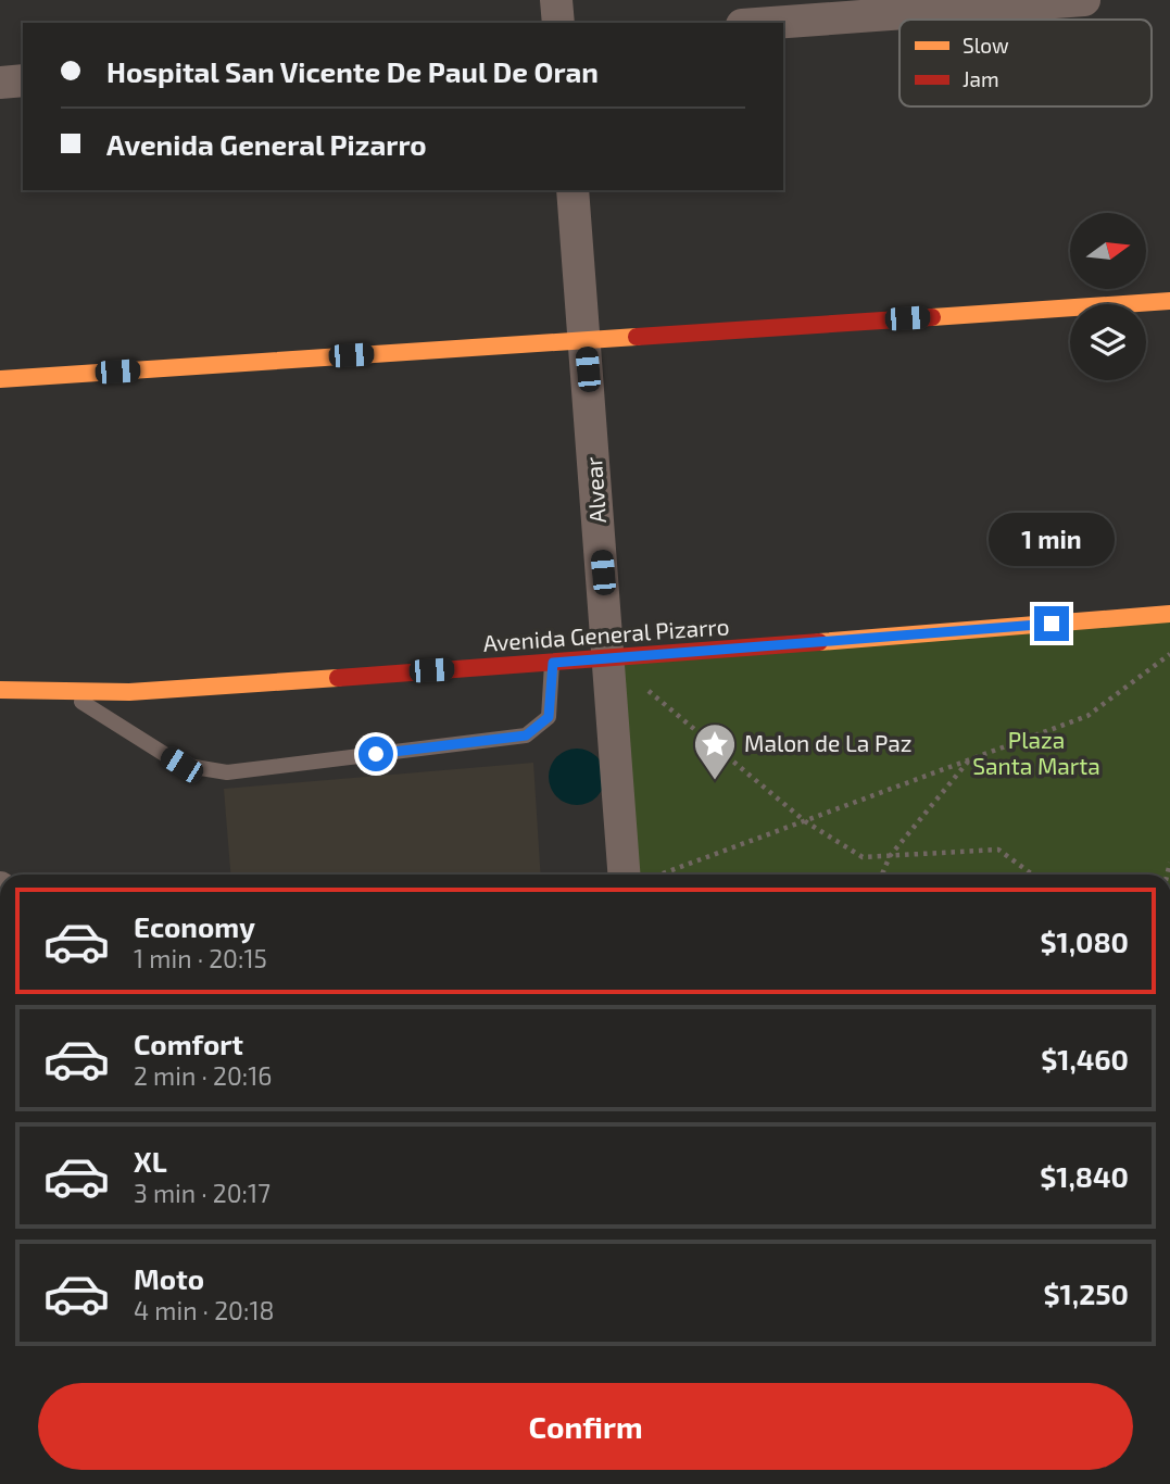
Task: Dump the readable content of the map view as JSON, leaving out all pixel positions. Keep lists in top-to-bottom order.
{
  "streets": {
    "street": ["Alvear", "Avenida General Pizarro"]
  },
  "crossings": [
    ["Alvear", "Avenida General Pizarro"]
  ],
  "parks": ["Plaza Santa Marta"],
  "places": {
    "place": ["Malon de La Paz"]
  },
  "legend": ["Slow", "Jam"],
  "north": "right",
  "page": {
    "banner": ["Hospital San Vicente De Paul De Oran", "Avenida General Pizarro"],
    "bubble": "1 min",
    "list": [
      {
        "name": "Economy",
        "note": "1 min · 20:15",
        "value": "$1,080"
      },
      {
        "name": "Comfort",
        "note": "2 min · 20:16",
        "value": "$1,460"
      },
      {
        "name": "XL",
        "note": "3 min · 20:17",
        "value": "$1,840"
      },
      {
        "name": "Moto",
        "note": "4 min · 20:18",
        "value": "$1,250"
      }
    ],
    "buttons": "Confirm"
  }
}
